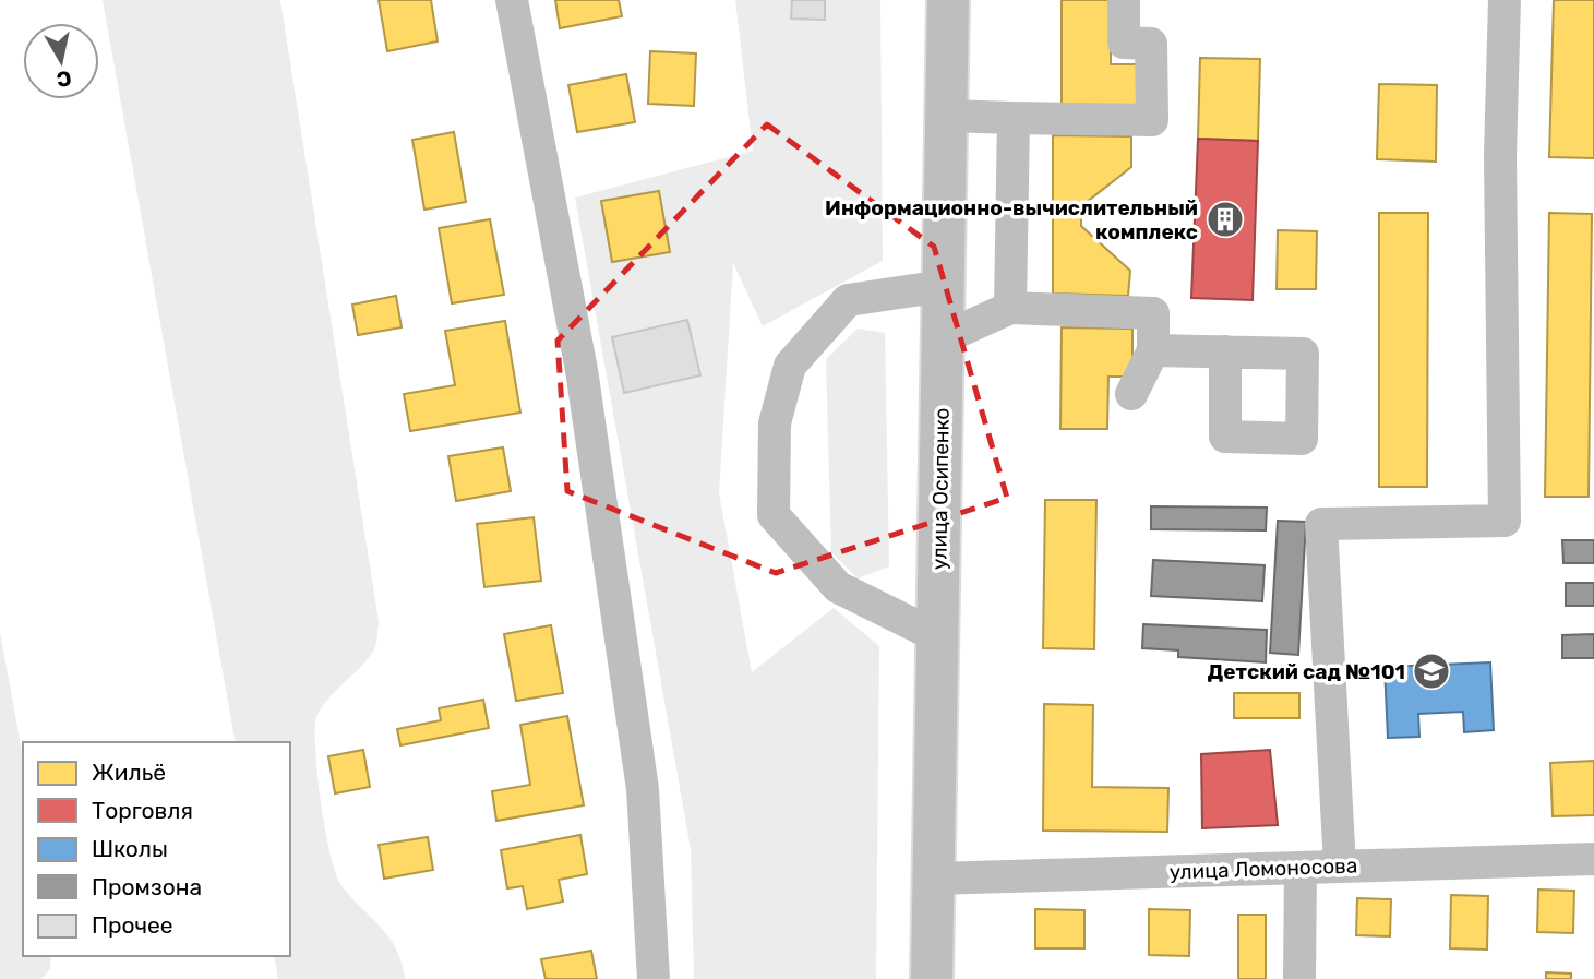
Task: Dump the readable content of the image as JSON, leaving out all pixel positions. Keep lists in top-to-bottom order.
{
  "streets": {
    "main road": ["улица Осипенко"],
    "street": ["улица Ломоносова"]
  },
  "crossings": [
    ["улица Осипенко", "улица Ломоносова"]
  ],
  "places": {
    "building": ["Информационно-вычислительный комплекс"],
    "school or university": ["Детский сад №101"]
  },
  "legend": [
    "Жильё",
    "Торговля",
    "Школы",
    "Промзона",
    "Прочее"
  ],
  "north": "bottom"
}
